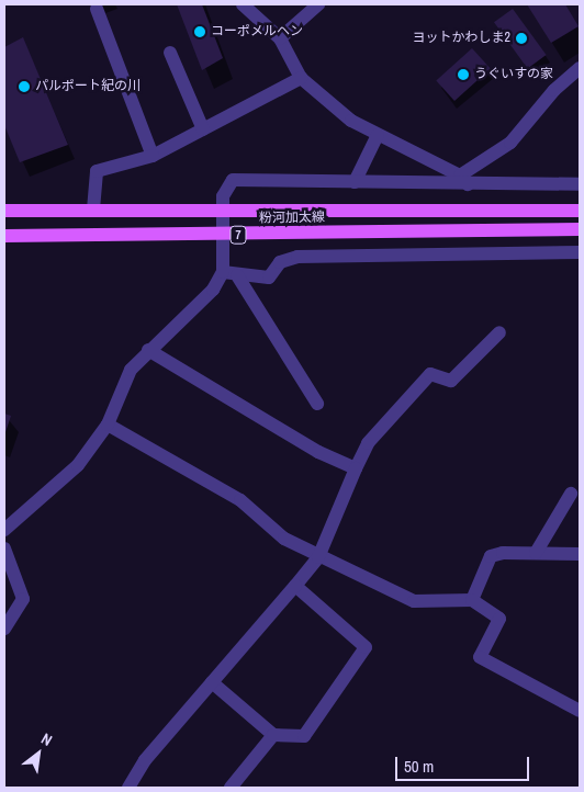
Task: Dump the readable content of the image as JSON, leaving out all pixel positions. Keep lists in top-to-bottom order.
{
  "streets": {
    "main road": ["粉河加太線", "7"]
  },
  "places": [
    "コーポメルヘン",
    "ヨットかわしま2",
    "うぐいすの家",
    "パルポート紀の川"
  ],
  "scale_bar": "50 m",
  "north": "top right"
}
